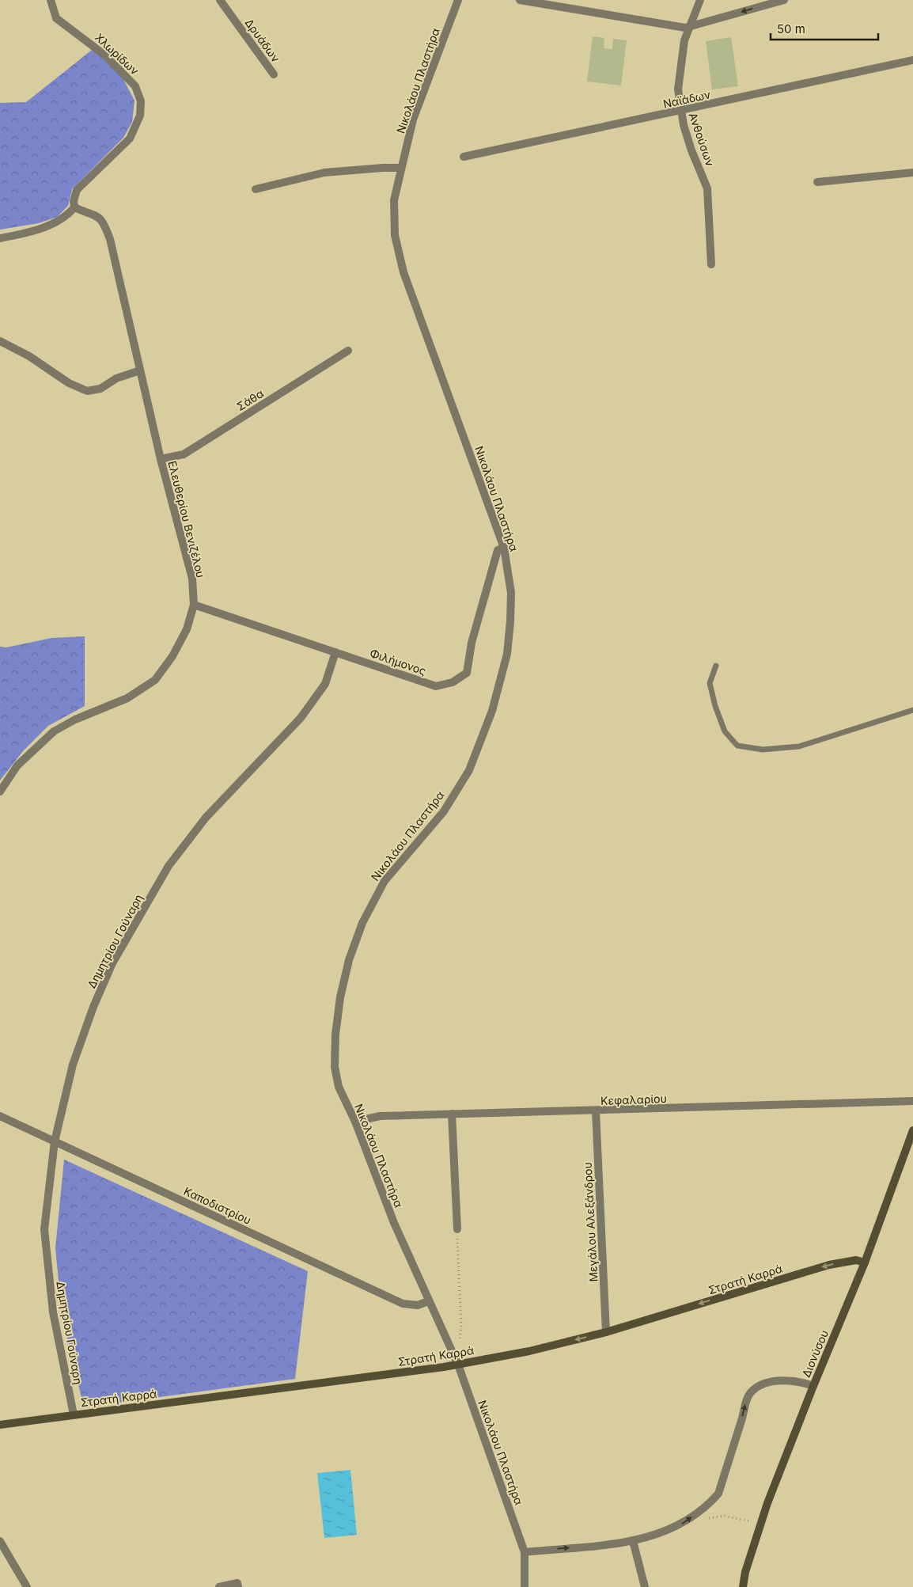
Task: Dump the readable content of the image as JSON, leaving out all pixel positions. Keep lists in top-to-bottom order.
{
  "streets": {
    "street": [
      "Δρυάδων",
      "Χλωρίδων",
      "Νικολάου Πλαστήρα",
      "Ναϊάδων",
      "Ανθούσων",
      "Σάθα",
      "Ελευθερίου Βενιζέλου",
      "Φιλήμονος",
      "Δημητρίου Γούναρη",
      "Κεφαλαρίου",
      "Καποδιστρίου",
      "Μεγάλου Αλεξάνδρου",
      "Στρατή Καρρά",
      "Διονύσου"
    ]
  },
  "crossings": [
    ["Χλωρίδων", "Ελευθερίου Βενιζέλου"],
    ["Νικολάου Πλαστήρα", "Φιλήμονος"],
    ["Νικολάου Πλαστήρα", "Κεφαλαρίου"],
    ["Νικολάου Πλαστήρα", "Καποδιστρίου"],
    ["Νικολάου Πλαστήρα", "Στρατή Καρρά"],
    ["Ναϊάδων", "Ανθούσων"],
    ["Σάθα", "Ελευθερίου Βενιζέλου"],
    ["Ελευθερίου Βενιζέλου", "Φιλήμονος"],
    ["Φιλήμονος", "Δημητρίου Γούναρη"],
    ["Δημητρίου Γούναρη", "Καποδιστρίου"],
    ["Δημητρίου Γούναρη", "Στρατή Καρρά"],
    ["Κεφαλαρίου", "Μεγάλου Αλεξάνδρου"],
    ["Μεγάλου Αλεξάνδρου", "Στρατή Καρρά"],
    ["Στρατή Καρρά", "Διονύσου"]
  ],
  "one_way": ["Στρατή Καρρά"],
  "scale_bar": "50 m"
}
